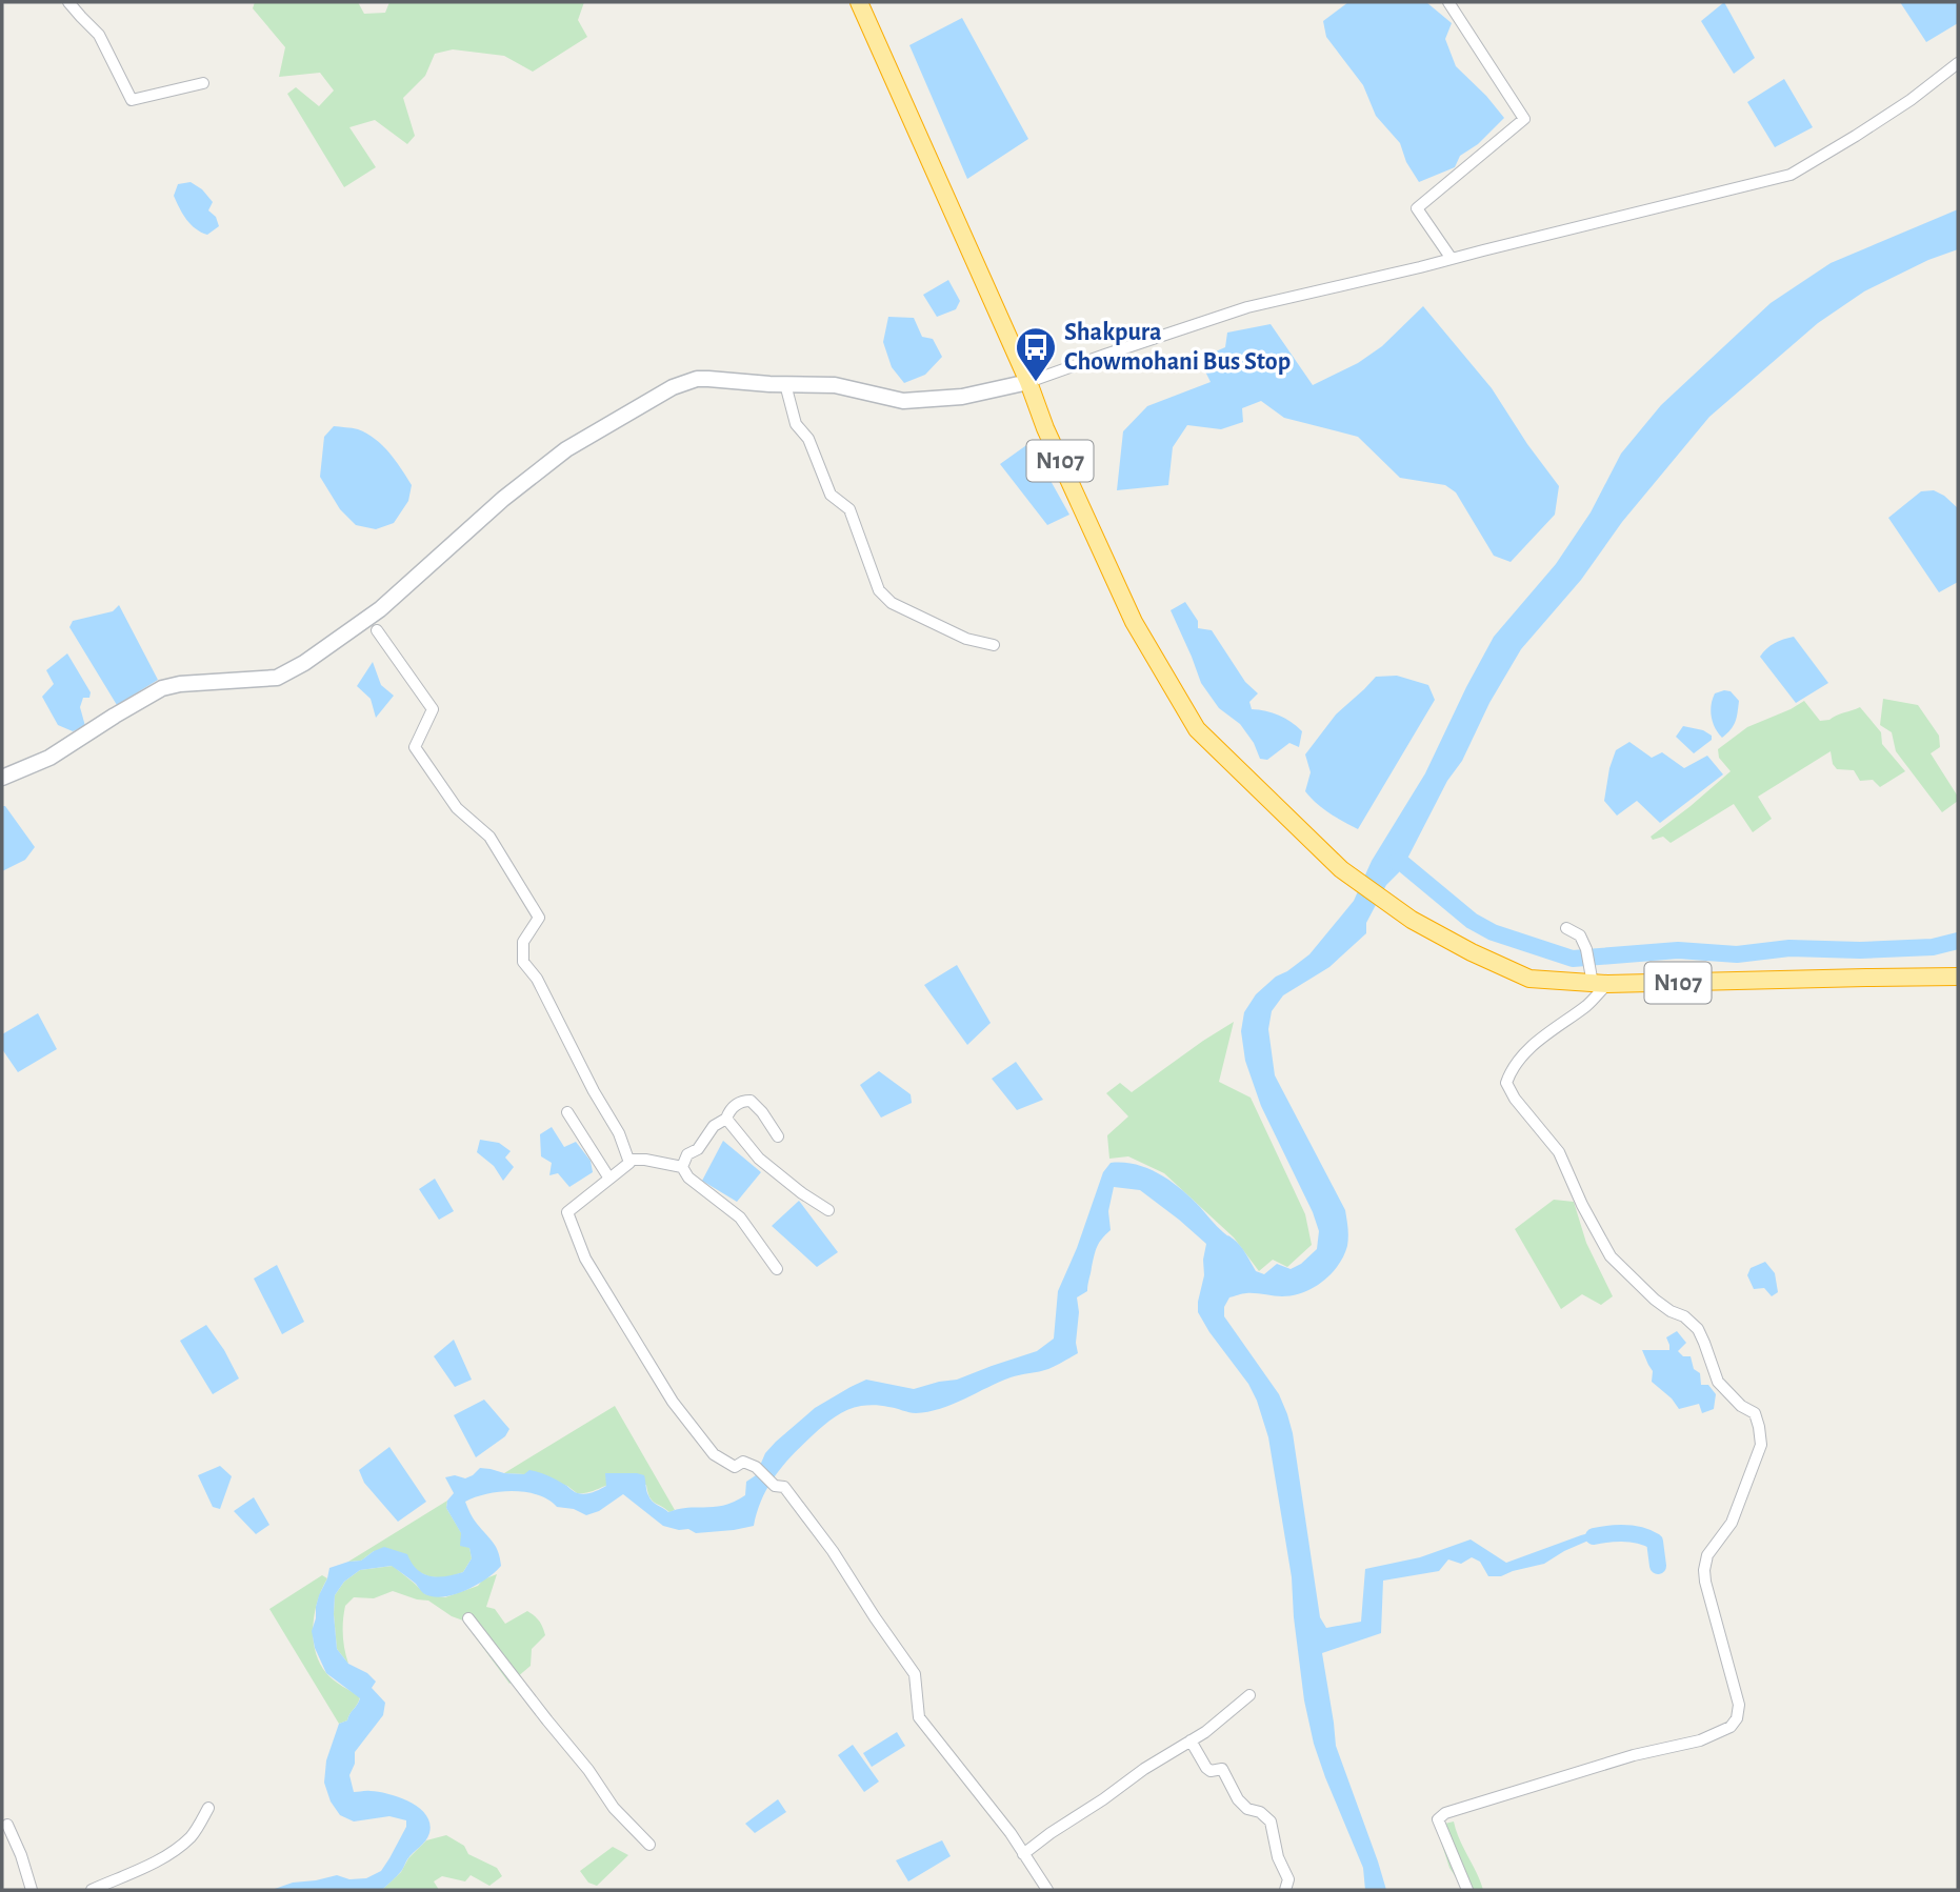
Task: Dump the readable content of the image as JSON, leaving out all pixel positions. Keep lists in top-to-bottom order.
{
  "streets": {
    "highway": ["N107"]
  },
  "places": {
    "bus stop": ["Shakpura Chowmohani Bus Stop"]
  }
}
